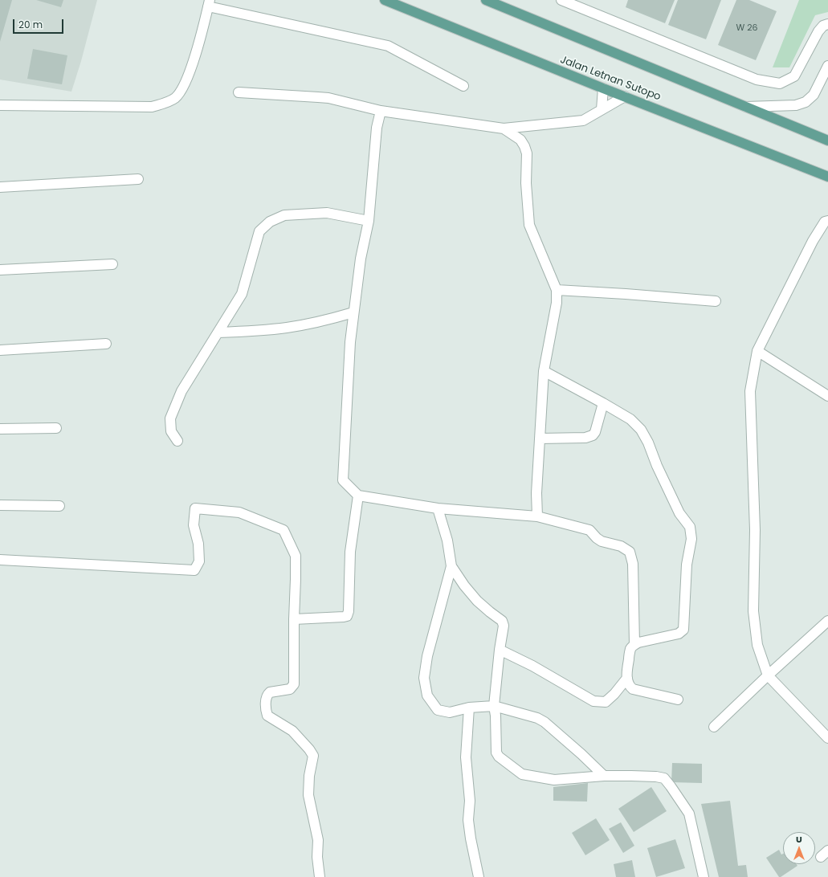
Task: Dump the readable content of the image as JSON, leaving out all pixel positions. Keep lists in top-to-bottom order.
{
  "streets": {
    "main road": ["Jalan Letnan Sutopo"]
  },
  "house_numbers": ["W 26"],
  "scale_bar": "20 m",
  "north": "top"
}
